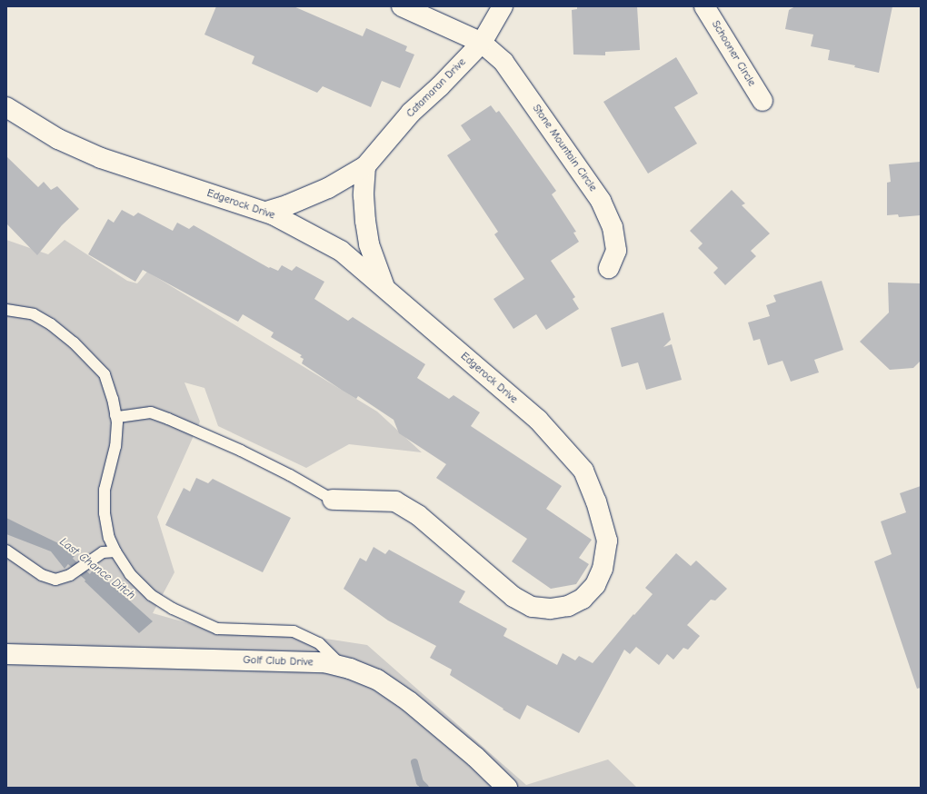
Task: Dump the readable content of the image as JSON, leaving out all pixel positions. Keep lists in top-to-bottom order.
{
  "streets": {
    "street": [
      "Schooner Circle",
      "Catamaran Drive",
      "Stone Mountain Circle",
      "Edgerock Drive",
      "Golf Club Drive"
    ]
  },
  "crossings": [
    ["Catamaran Drive", "Stone Mountain Circle"],
    ["Catamaran Drive", "Edgerock Drive"]
  ],
  "water": ["Last Chance Ditch"]
}
